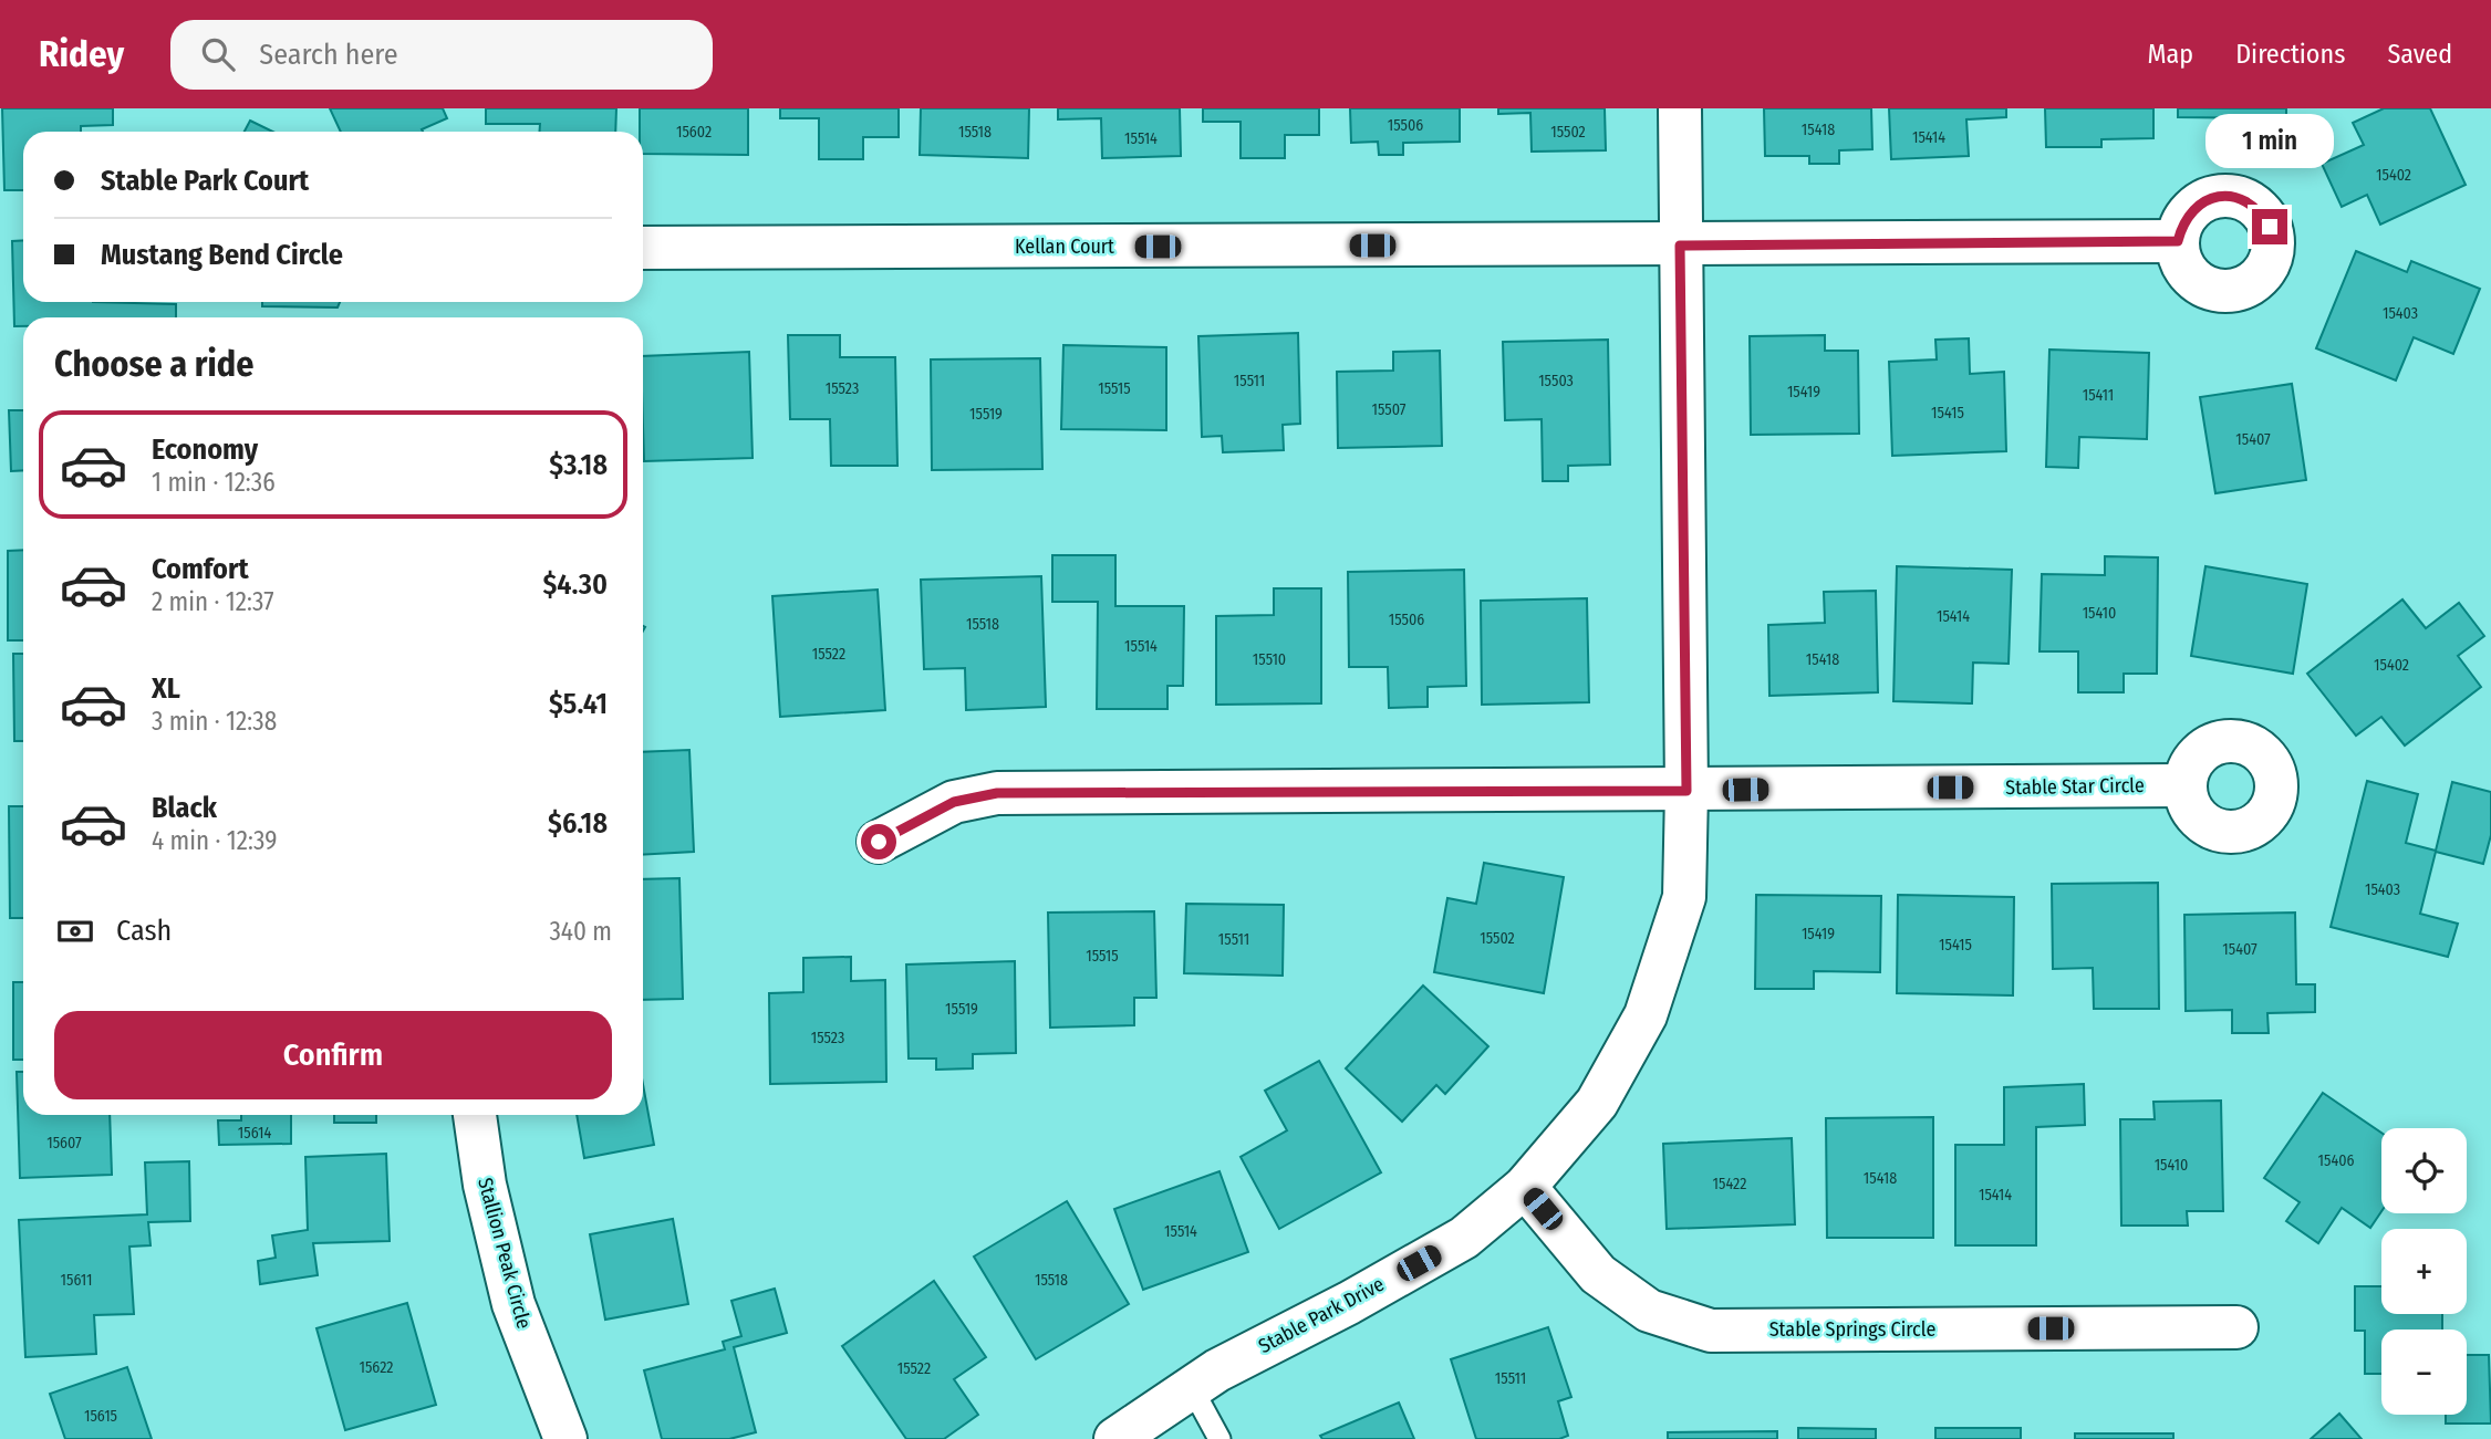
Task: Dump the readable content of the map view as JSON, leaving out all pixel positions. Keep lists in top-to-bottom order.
{
  "streets": {
    "street": [
      "Kellan Court",
      "Stable Star Circle",
      "Stallion Peak Circle",
      "Stable Park Drive",
      "Stable Springs Circle"
    ]
  },
  "crossings": [
    ["Kellan Court", "Stable Park Drive"],
    ["Stable Star Circle", "Stable Park Drive"],
    ["Stable Park Drive", "Stable Springs Circle"]
  ],
  "house_numbers": [
    "15506",
    "15418",
    "15602",
    "15518",
    "15502",
    "15414",
    "15514",
    "15402",
    "15403",
    "15511",
    "15503",
    "15523",
    "15515",
    "15419",
    "15411",
    "15507",
    "15415",
    "15519",
    "15407",
    "15410",
    "15414",
    "15506",
    "15518",
    "15514",
    "15522",
    "15510",
    "15418",
    "15402",
    "15403",
    "15419",
    "15502",
    "15511",
    "15415",
    "15407",
    "15515",
    "15519",
    "15523",
    "15614",
    "15607",
    "15406",
    "15410",
    "15418",
    "15422",
    "15414",
    "15514",
    "15611",
    "15518",
    "15622",
    "15522",
    "15511",
    "15615"
  ],
  "page": {
    "header": "Ridey",
    "search": "Search here",
    "nav": ["Map", "Directions", "Saved"],
    "bubble": "1 min",
    "banner": ["Stable Park Court", "Mustang Bend Circle"],
    "heading": "Choose a ride",
    "list": [
      {
        "name": "Economy",
        "note": "1 min · 12:36",
        "value": "$3.18"
      },
      {
        "name": "Comfort",
        "note": "2 min · 12:37",
        "value": "$4.30"
      },
      {
        "name": "XL",
        "note": "3 min · 12:38",
        "value": "$5.41"
      },
      {
        "name": "Black",
        "note": "4 min · 12:39",
        "value": "$6.18"
      }
    ],
    "pay": ["Cash", "340 m"],
    "buttons": "Confirm",
    "map_buttons": ["+", "−"]
  }
}
